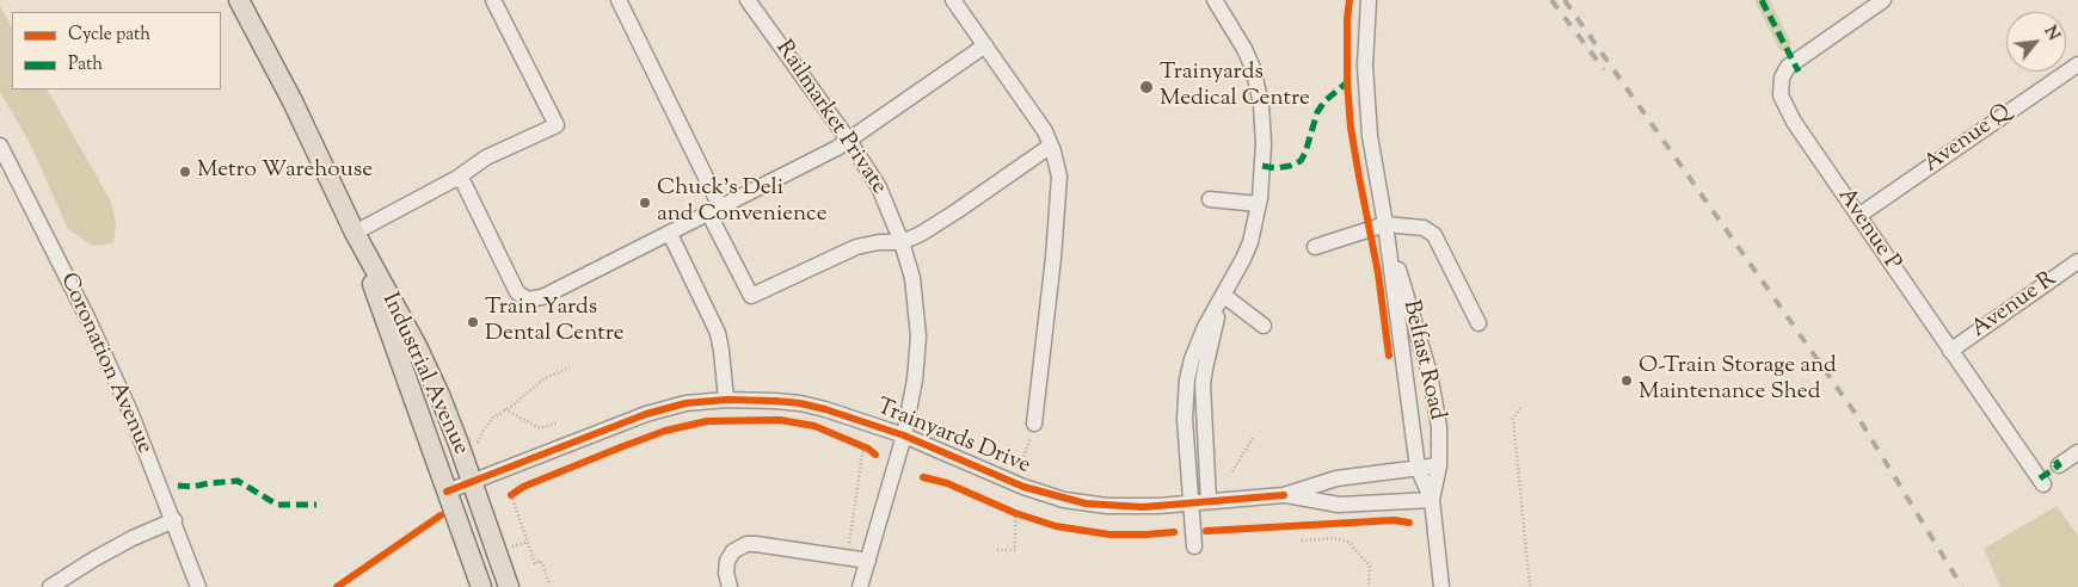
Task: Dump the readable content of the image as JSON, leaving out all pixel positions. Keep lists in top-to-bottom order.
{
  "streets": {
    "main road": ["Industrial Avenue"],
    "street": [
      "Railmarket Private",
      "Avenue Q",
      "Avenue P",
      "Avenue R",
      "Belfast Road",
      "Coronation Avenue",
      "Trainyards Drive"
    ]
  },
  "crossings": [
    ["Railmarket Private", "Trainyards Drive"],
    ["Avenue Q", "Avenue P"],
    ["Avenue P", "Avenue R"],
    ["Belfast Road", "Trainyards Drive"],
    ["Industrial Avenue", "Trainyards Drive"]
  ],
  "places": [
    "Trainyards Medical Centre",
    "Metro Warehouse",
    "Chuck's Deli and Convenience",
    "Train Yards Dental Centre",
    "O-Train Storage and Maintenance Shed"
  ],
  "legend": ["Cycle path", "Path"],
  "north": "top right"
}
